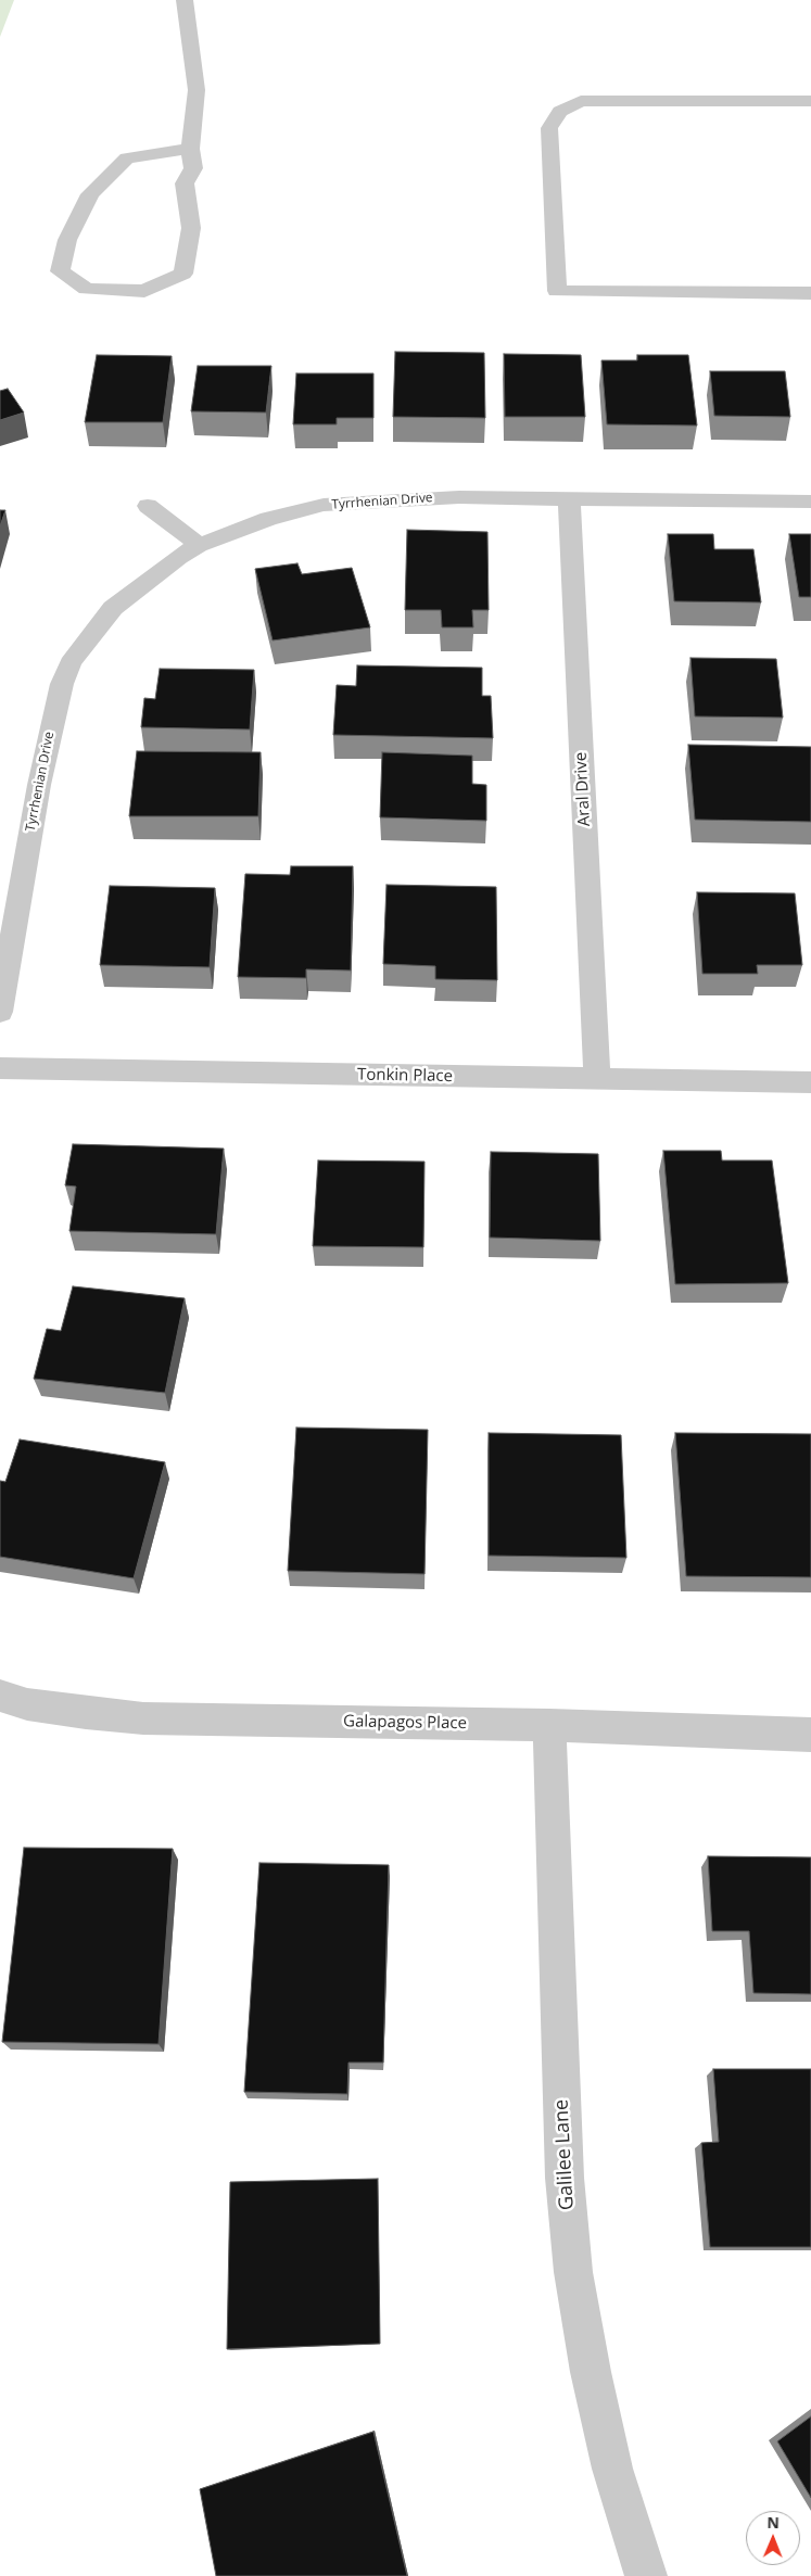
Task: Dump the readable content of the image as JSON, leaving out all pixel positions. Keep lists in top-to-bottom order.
{
  "streets": {
    "street": [
      "Tyrrhenian Drive",
      "Aral Drive",
      "Tonkin Place",
      "Galapagos Place",
      "Galilee Lane"
    ]
  },
  "crossings": [
    ["Tyrrhenian Drive", "Aral Drive"],
    ["Aral Drive", "Tonkin Place"],
    ["Galapagos Place", "Galilee Lane"]
  ],
  "north": "top"
}
